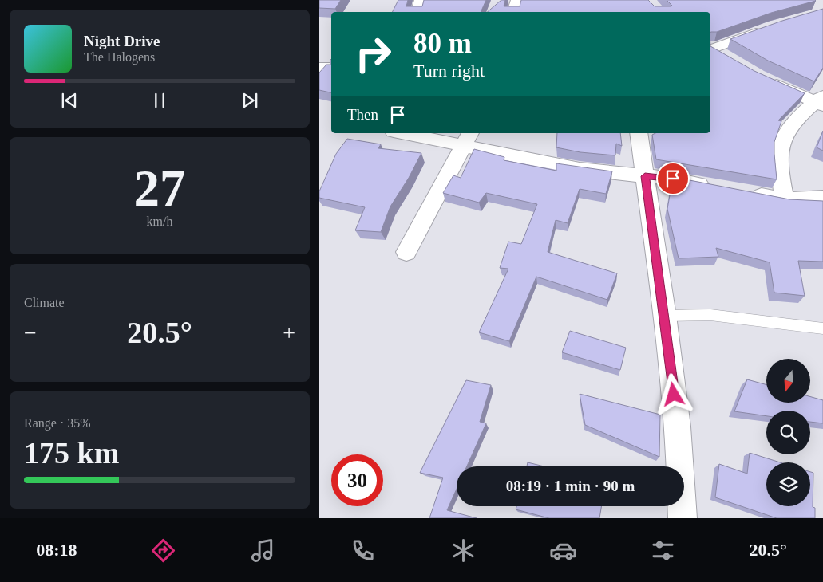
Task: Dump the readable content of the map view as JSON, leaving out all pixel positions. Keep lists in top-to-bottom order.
{
  "north": "bottom",
  "page": {
    "turn": ["80 m", "Turn right"],
    "song": ["Night Drive", "The Halogens"],
    "then": "Then",
    "tile": [
      ["27", "km/h"],
      "Climate",
      ["Range · 35%", "175 km"]
    ],
    "heat": ["−", "20.5°", "+"],
    "limit": "30",
    "trip": "08:19 · 1 min · 90 m",
    "tabs": ["08:18", "20.5°"]
  }
}
